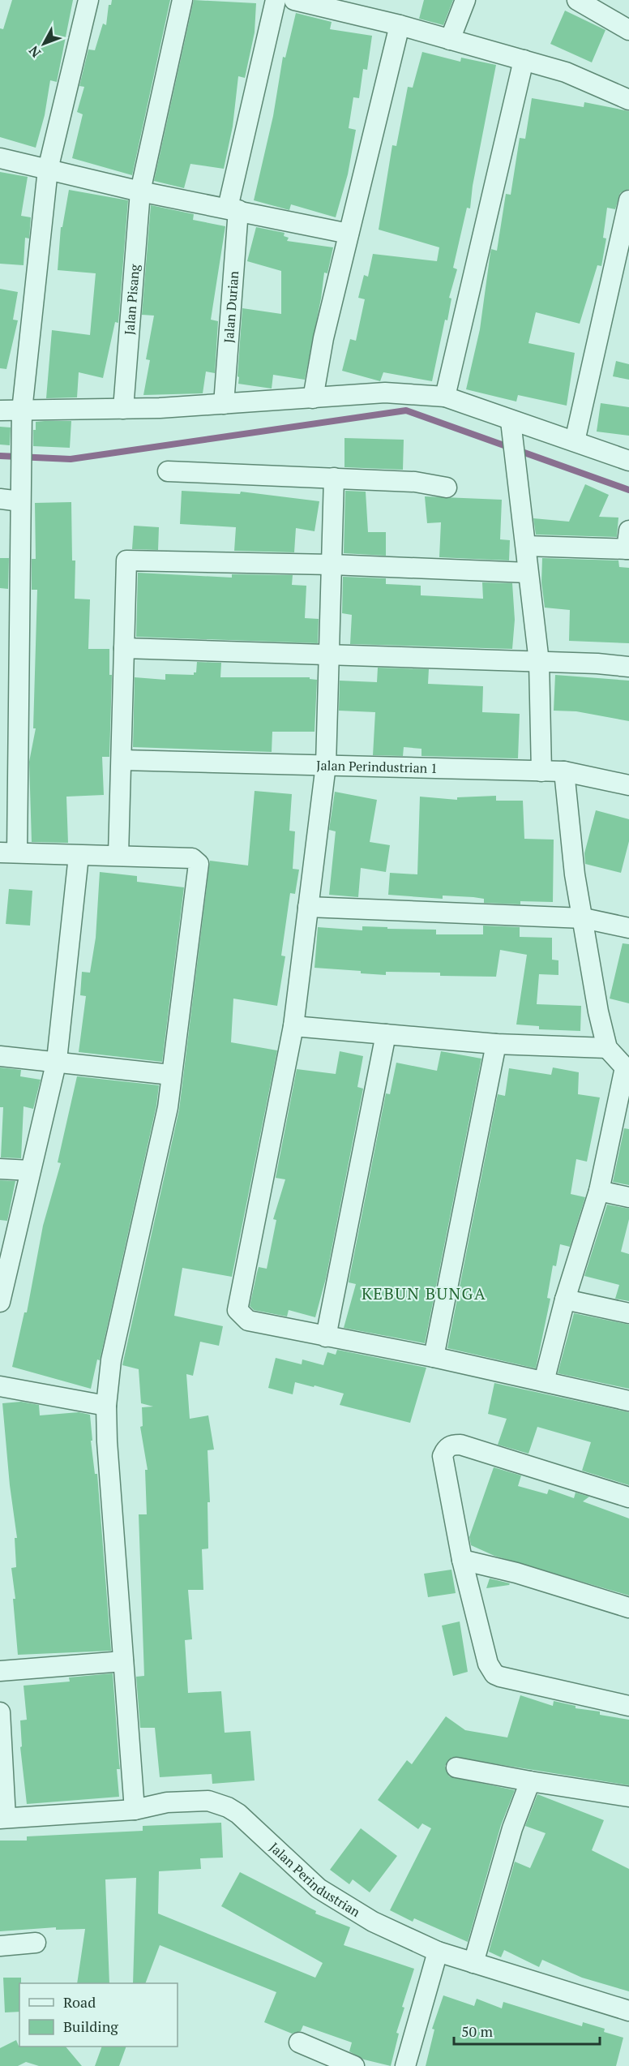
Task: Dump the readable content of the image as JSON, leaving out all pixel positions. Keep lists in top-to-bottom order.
{
  "streets": {
    "street": [
      "Jalan Pisang",
      "Jalan Durian",
      "Jalan Perindustrian 1",
      "Jalan Perindustrian"
    ]
  },
  "districts": ["KEBUN BUNGA"],
  "legend": ["Road", "Building"],
  "scale_bar": "50 m",
  "north": "bottom left"
}
